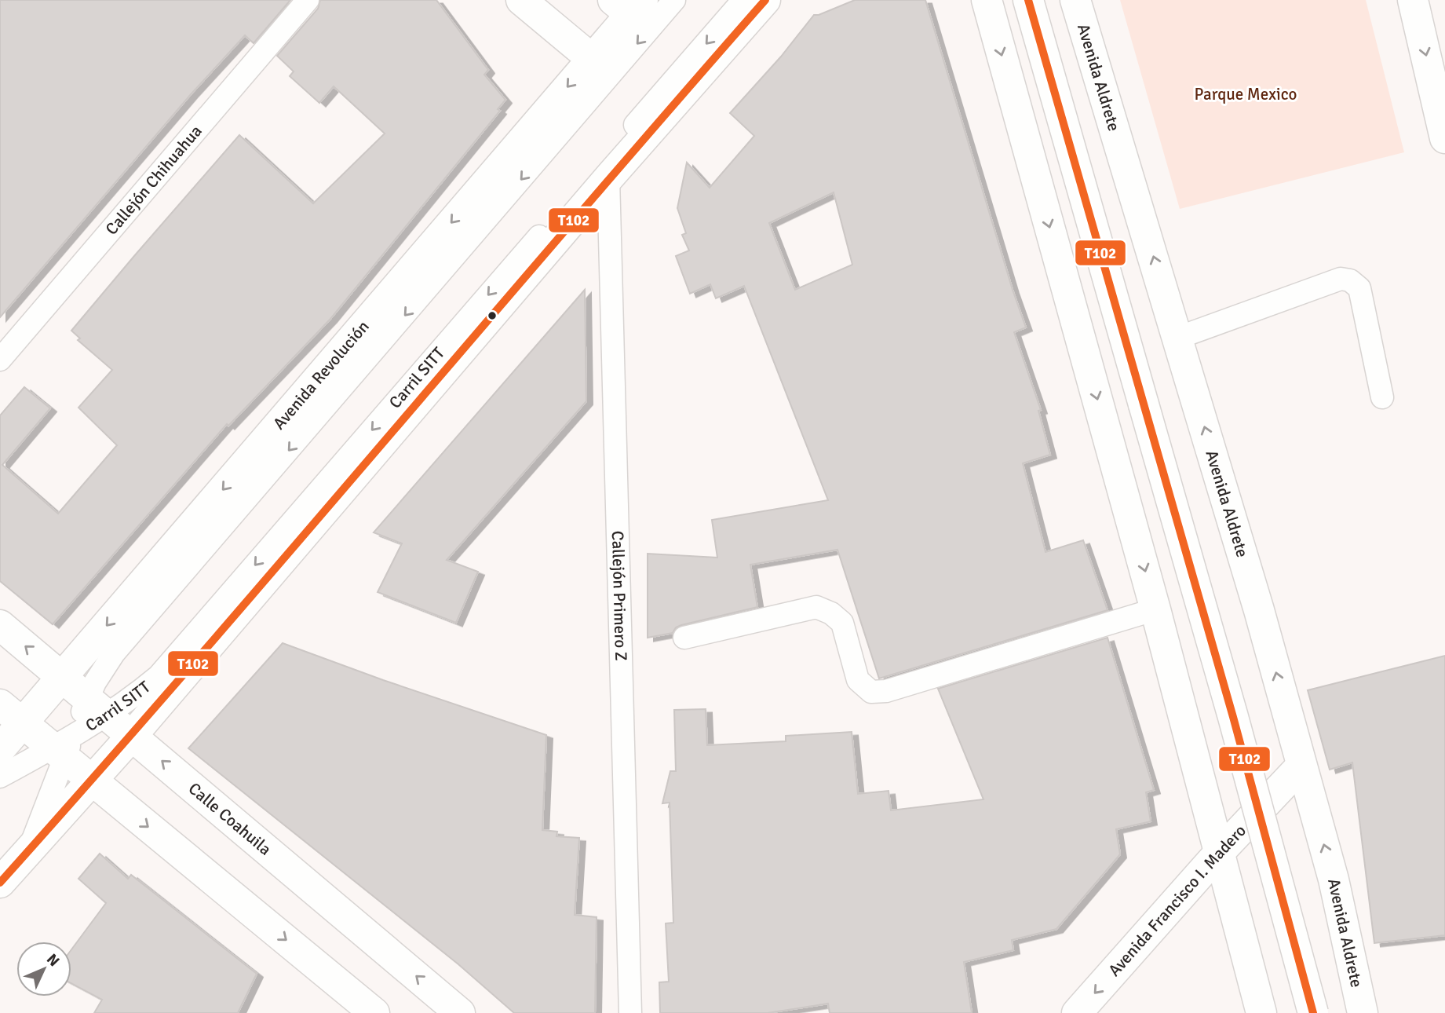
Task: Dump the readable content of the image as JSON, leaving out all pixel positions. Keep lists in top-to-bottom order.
{
  "streets": {
    "main road": [
      "Avenida Aldrete",
      "Avenida Revolución",
      "Calle Coahuila",
      "Avenida Francisco I. Madero"
    ],
    "lane": ["Callejón Chihuahua", "Carril SITT", "Callejón Primero Z"]
  },
  "crossings": [
    ["Avenida Aldrete", "Avenida Francisco I. Madero"],
    ["Avenida Revolución", "Calle Coahuila"],
    ["Carril SITT", "Calle Coahuila"]
  ],
  "one_way": ["Carril SITT", "Avenida Francisco I. Madero"],
  "parks": ["Parque Mexico"],
  "lines": ["transit line T102"],
  "north": "top right"
}
